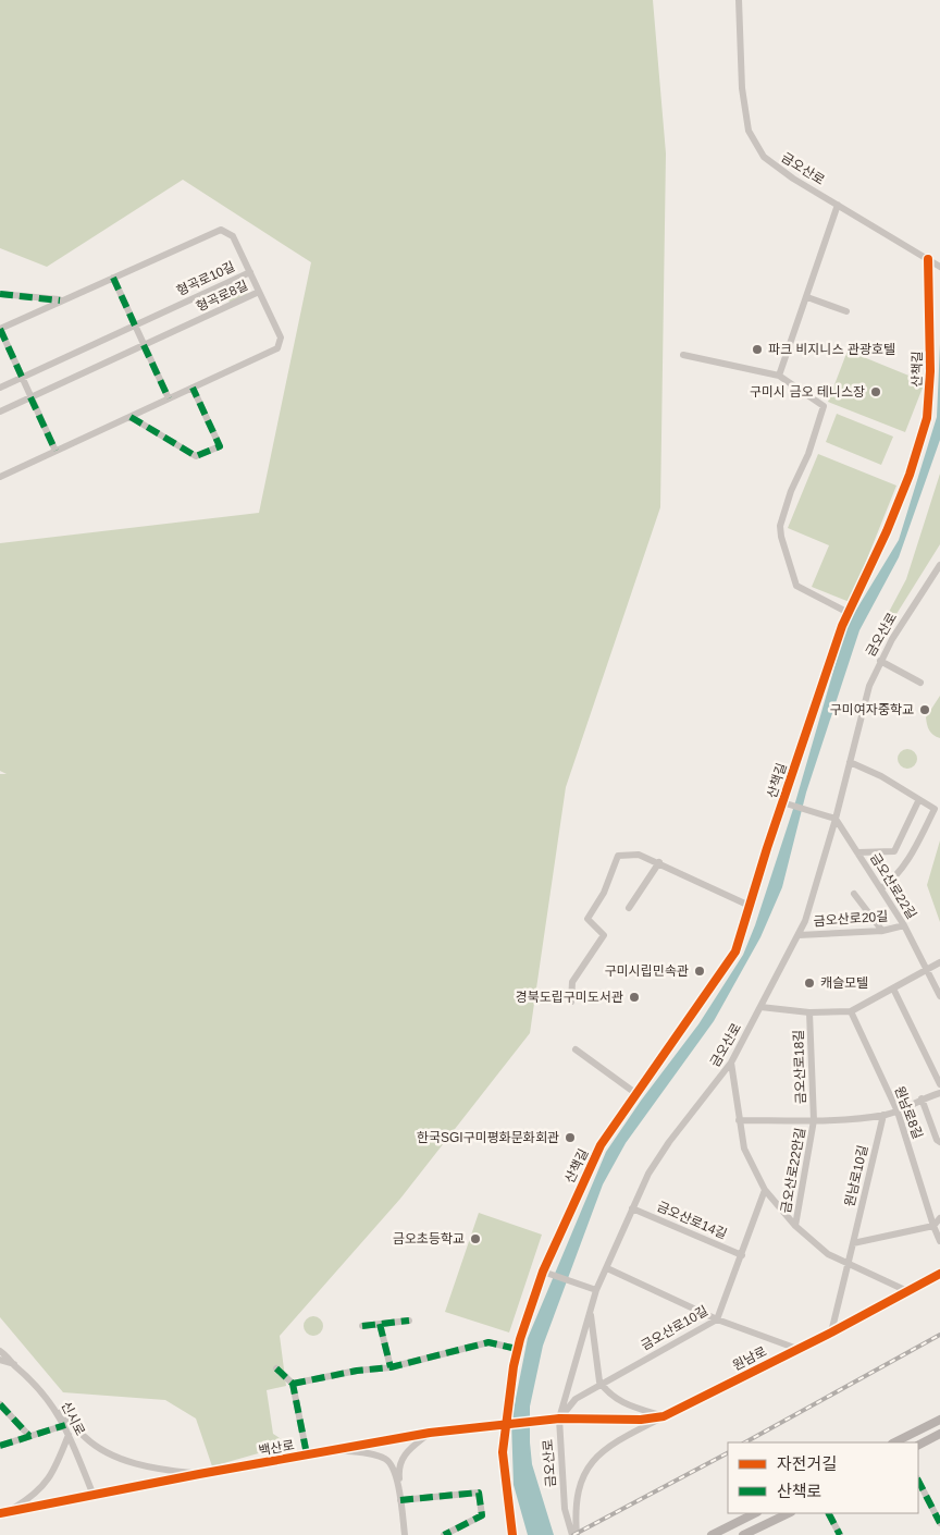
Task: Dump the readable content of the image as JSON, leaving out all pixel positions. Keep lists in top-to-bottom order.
{
  "streets": {
    "street": [
      "금오산로",
      "형곡로10길",
      "형곡로8길",
      "산책길",
      "금오산로22길",
      "금오산로20길",
      "금오산로18길",
      "원남로8길",
      "금오산로22안길",
      "원남로10길",
      "금오산로14길",
      "금오산로10길",
      "원남로",
      "신시로",
      "백산로"
    ]
  },
  "crossings": [
    ["금오산로", "산책길"],
    ["금오산로", "금오산로22길"],
    ["금오산로", "금오산로20길"],
    ["금오산로", "금오산로18길"],
    ["금오산로", "금오산로14길"],
    ["금오산로", "금오산로10길"],
    ["금오산로", "원남로"],
    ["금오산로", "백산로"],
    ["산책길", "백산로"],
    ["금오산로22길", "금오산로20길"],
    ["금오산로22길", "금오산로18길"],
    ["금오산로18길", "원남로8길"],
    ["금오산로18길", "금오산로22안길"],
    ["원남로8길", "금오산로22안길"],
    ["금오산로22안길", "원남로10길"],
    ["금오산로14길", "금오산로10길"],
    ["금오산로10길", "원남로"],
    ["금오산로10길", "백산로"],
    ["원남로", "백산로"],
    ["신시로", "백산로"]
  ],
  "places": [
    "파크 비지니스 관광호텔",
    "구미시 금오 테니스장",
    "구미여자중학교",
    "구미시립민속관",
    "캐슬모텔",
    "경북도립구미도서관",
    "한국SGI구미평화문화회관",
    "금오초등학교"
  ],
  "legend": ["자전거길", "산책로"]
}
